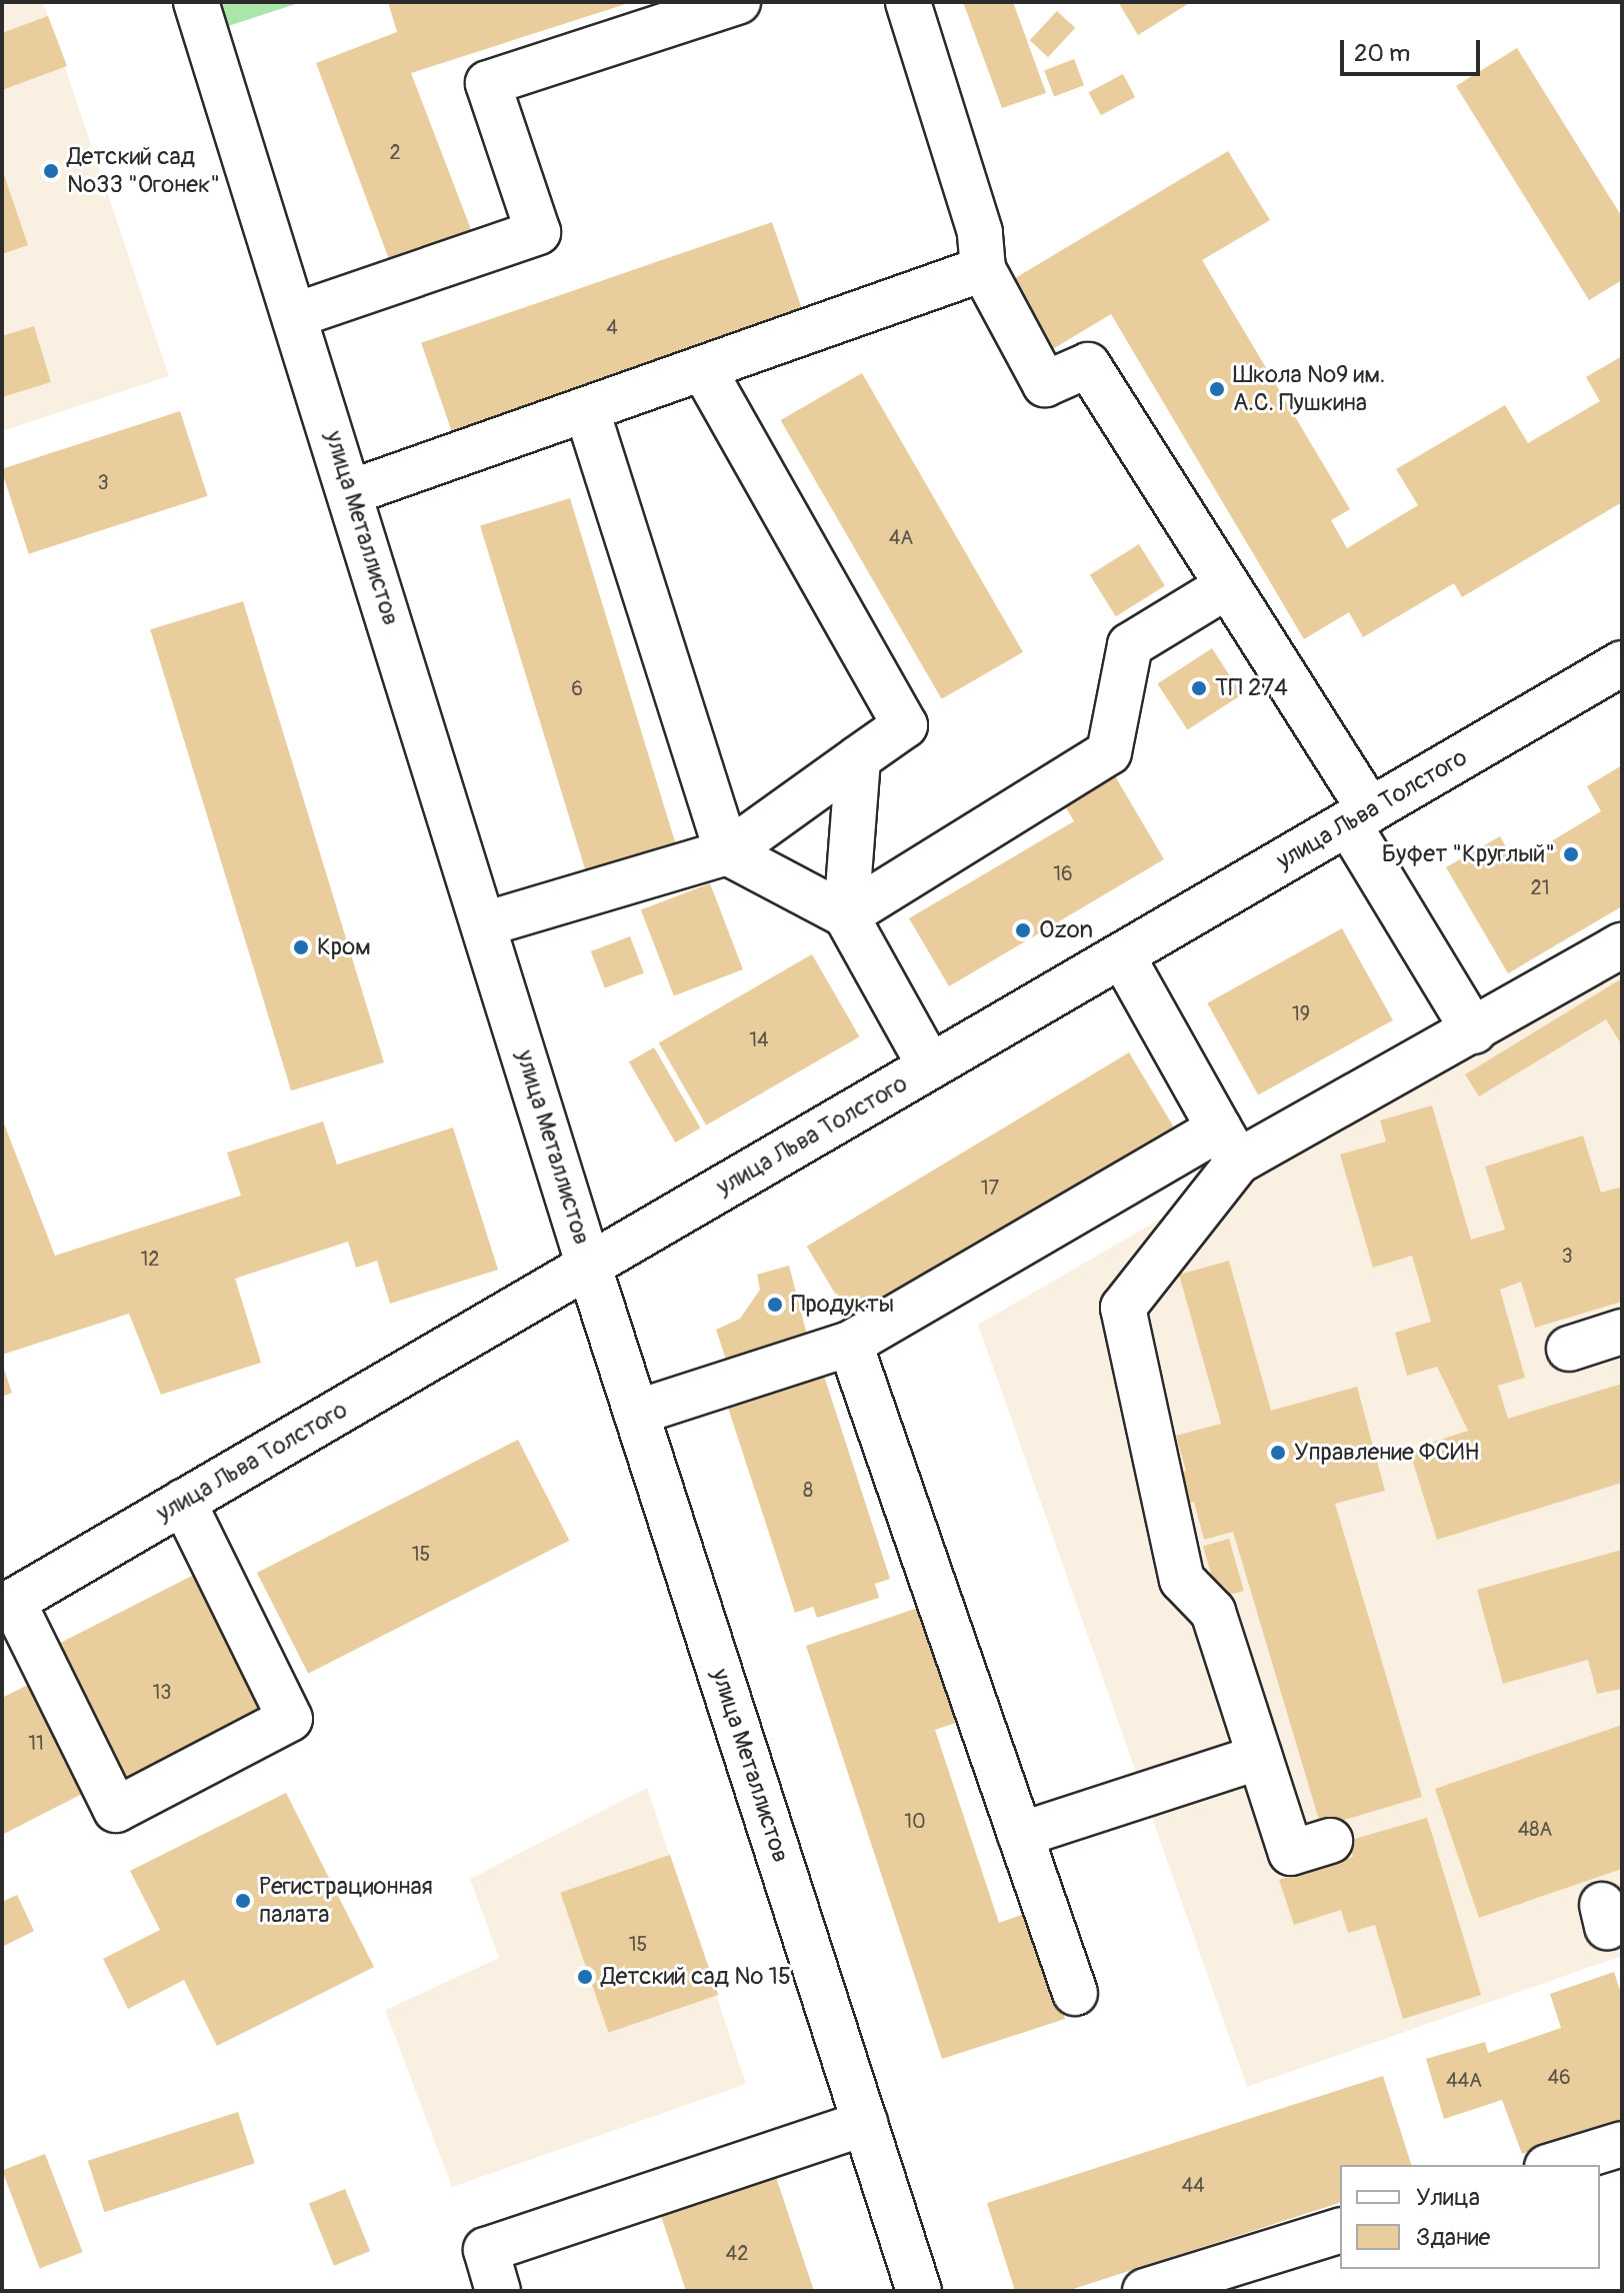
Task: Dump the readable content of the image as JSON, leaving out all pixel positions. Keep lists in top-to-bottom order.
{
  "streets": {
    "street": ["улица Металлистов", "улица Льва Толстого"]
  },
  "crossings": [
    ["улица Металлистов", "улица Льва Толстого"]
  ],
  "places": [
    "Детский сад №33 \"Огонек\"",
    "Школа №9 им. А.С. Пушкина",
    "ТП 274",
    "Буфет \"Круглый\"",
    "Ozon",
    "Кром",
    "Продукты",
    "Управление ФСИН",
    "Регистрационная палата",
    "Детский сад № 15"
  ],
  "house_numbers": [
    "2",
    "4",
    "3",
    "4А",
    "6",
    "16",
    "21",
    "19",
    "14",
    "17",
    "3",
    "12",
    "8",
    "15",
    "13",
    "11",
    "10",
    "48А",
    "15",
    "46",
    "44А",
    "44",
    "42"
  ],
  "legend": ["Улица", "Здание"],
  "scale_bar": "20 m"
}
